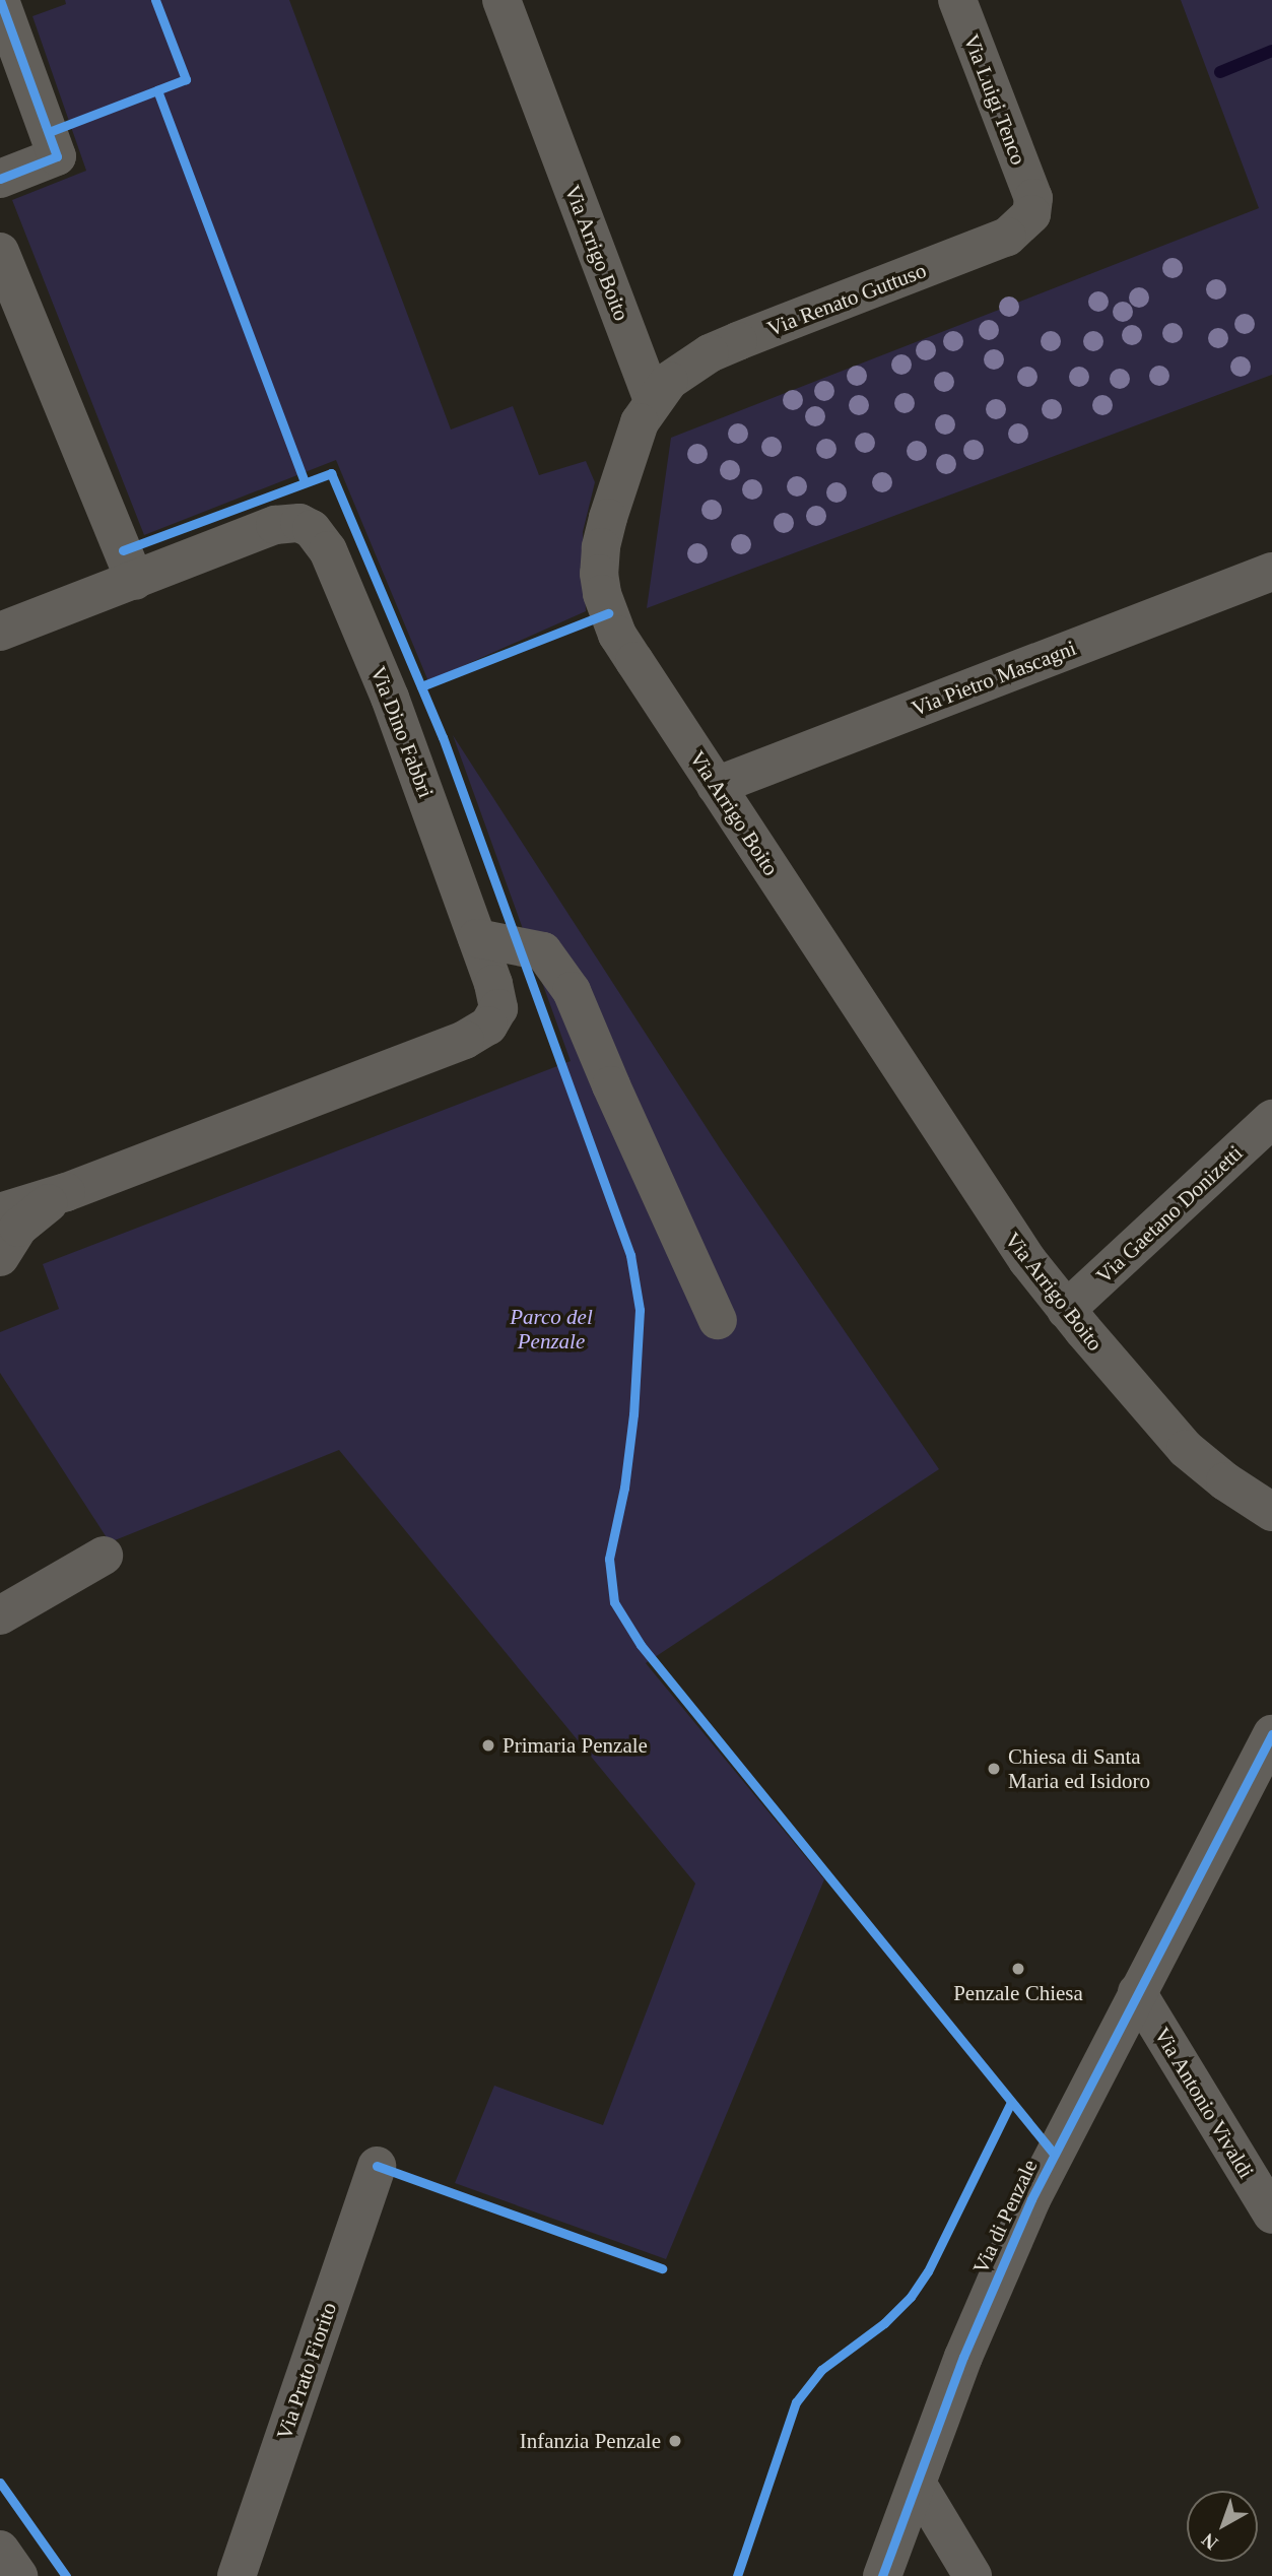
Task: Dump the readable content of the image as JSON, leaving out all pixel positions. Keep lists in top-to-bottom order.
{
  "streets": {
    "street": [
      "Via Luigi Tenco",
      "Via Arrigo Boito",
      "Via Renato Guttuso",
      "Via Pietro Mascagni",
      "Via Dino Fabbri",
      "Via Gaetano Donizetti",
      "Via Antonio Vivaldi",
      "Via di Penzale",
      "Via Prato Fiorito"
    ]
  },
  "crossings": [
    ["Via Luigi Tenco", "Via Renato Guttuso"],
    ["Via Arrigo Boito", "Via Renato Guttuso"],
    ["Via Arrigo Boito", "Via Pietro Mascagni"],
    ["Via Arrigo Boito", "Via Gaetano Donizetti"],
    ["Via Antonio Vivaldi", "Via di Penzale"]
  ],
  "parks": ["Parco del Penzale"],
  "places": [
    "Primaria Penzale",
    "Chiesa di Santa Maria ed Isidoro",
    "Penzale Chiesa",
    "Infanzia Penzale"
  ],
  "north": "bottom left"
}
